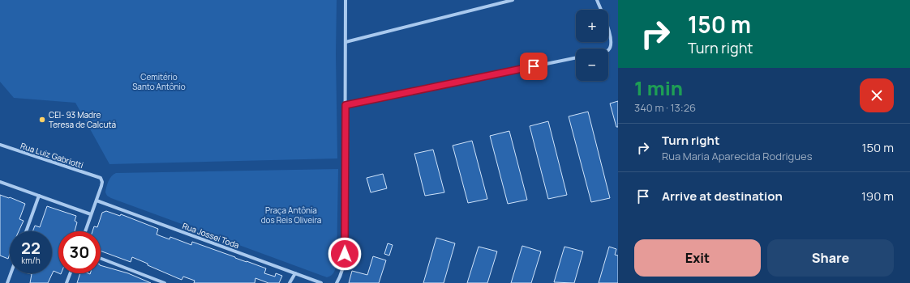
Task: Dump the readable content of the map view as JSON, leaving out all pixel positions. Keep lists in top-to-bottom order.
{
  "streets": {
    "street": ["Rua Luiz Gabriotti", "Rua Jossei Toda"]
  },
  "crossings": [
    ["Rua Luiz Gabriotti", "Rua Jossei Toda"]
  ],
  "parks": ["Cemitério Santo Antônio", "Praça Antônia dos Reis Oliveira"],
  "places": ["CEI- 93 Madre Teresa de Calcutá"],
  "page": {
    "turn": ["150 m", "Turn right"],
    "map_buttons": ["+", "−"],
    "heading": ["1 min", "340 m · 13:26"],
    "list": [
      {
        "name": "Turn right",
        "note": "Rua Maria Aparecida Rodrigues",
        "value": "150 m"
      },
      {
        "name": "Arrive at destination",
        "value": "190 m"
      }
    ],
    "speed": "22 km/h",
    "limit": "30",
    "buttons": ["Exit", "Share"]
  }
}
